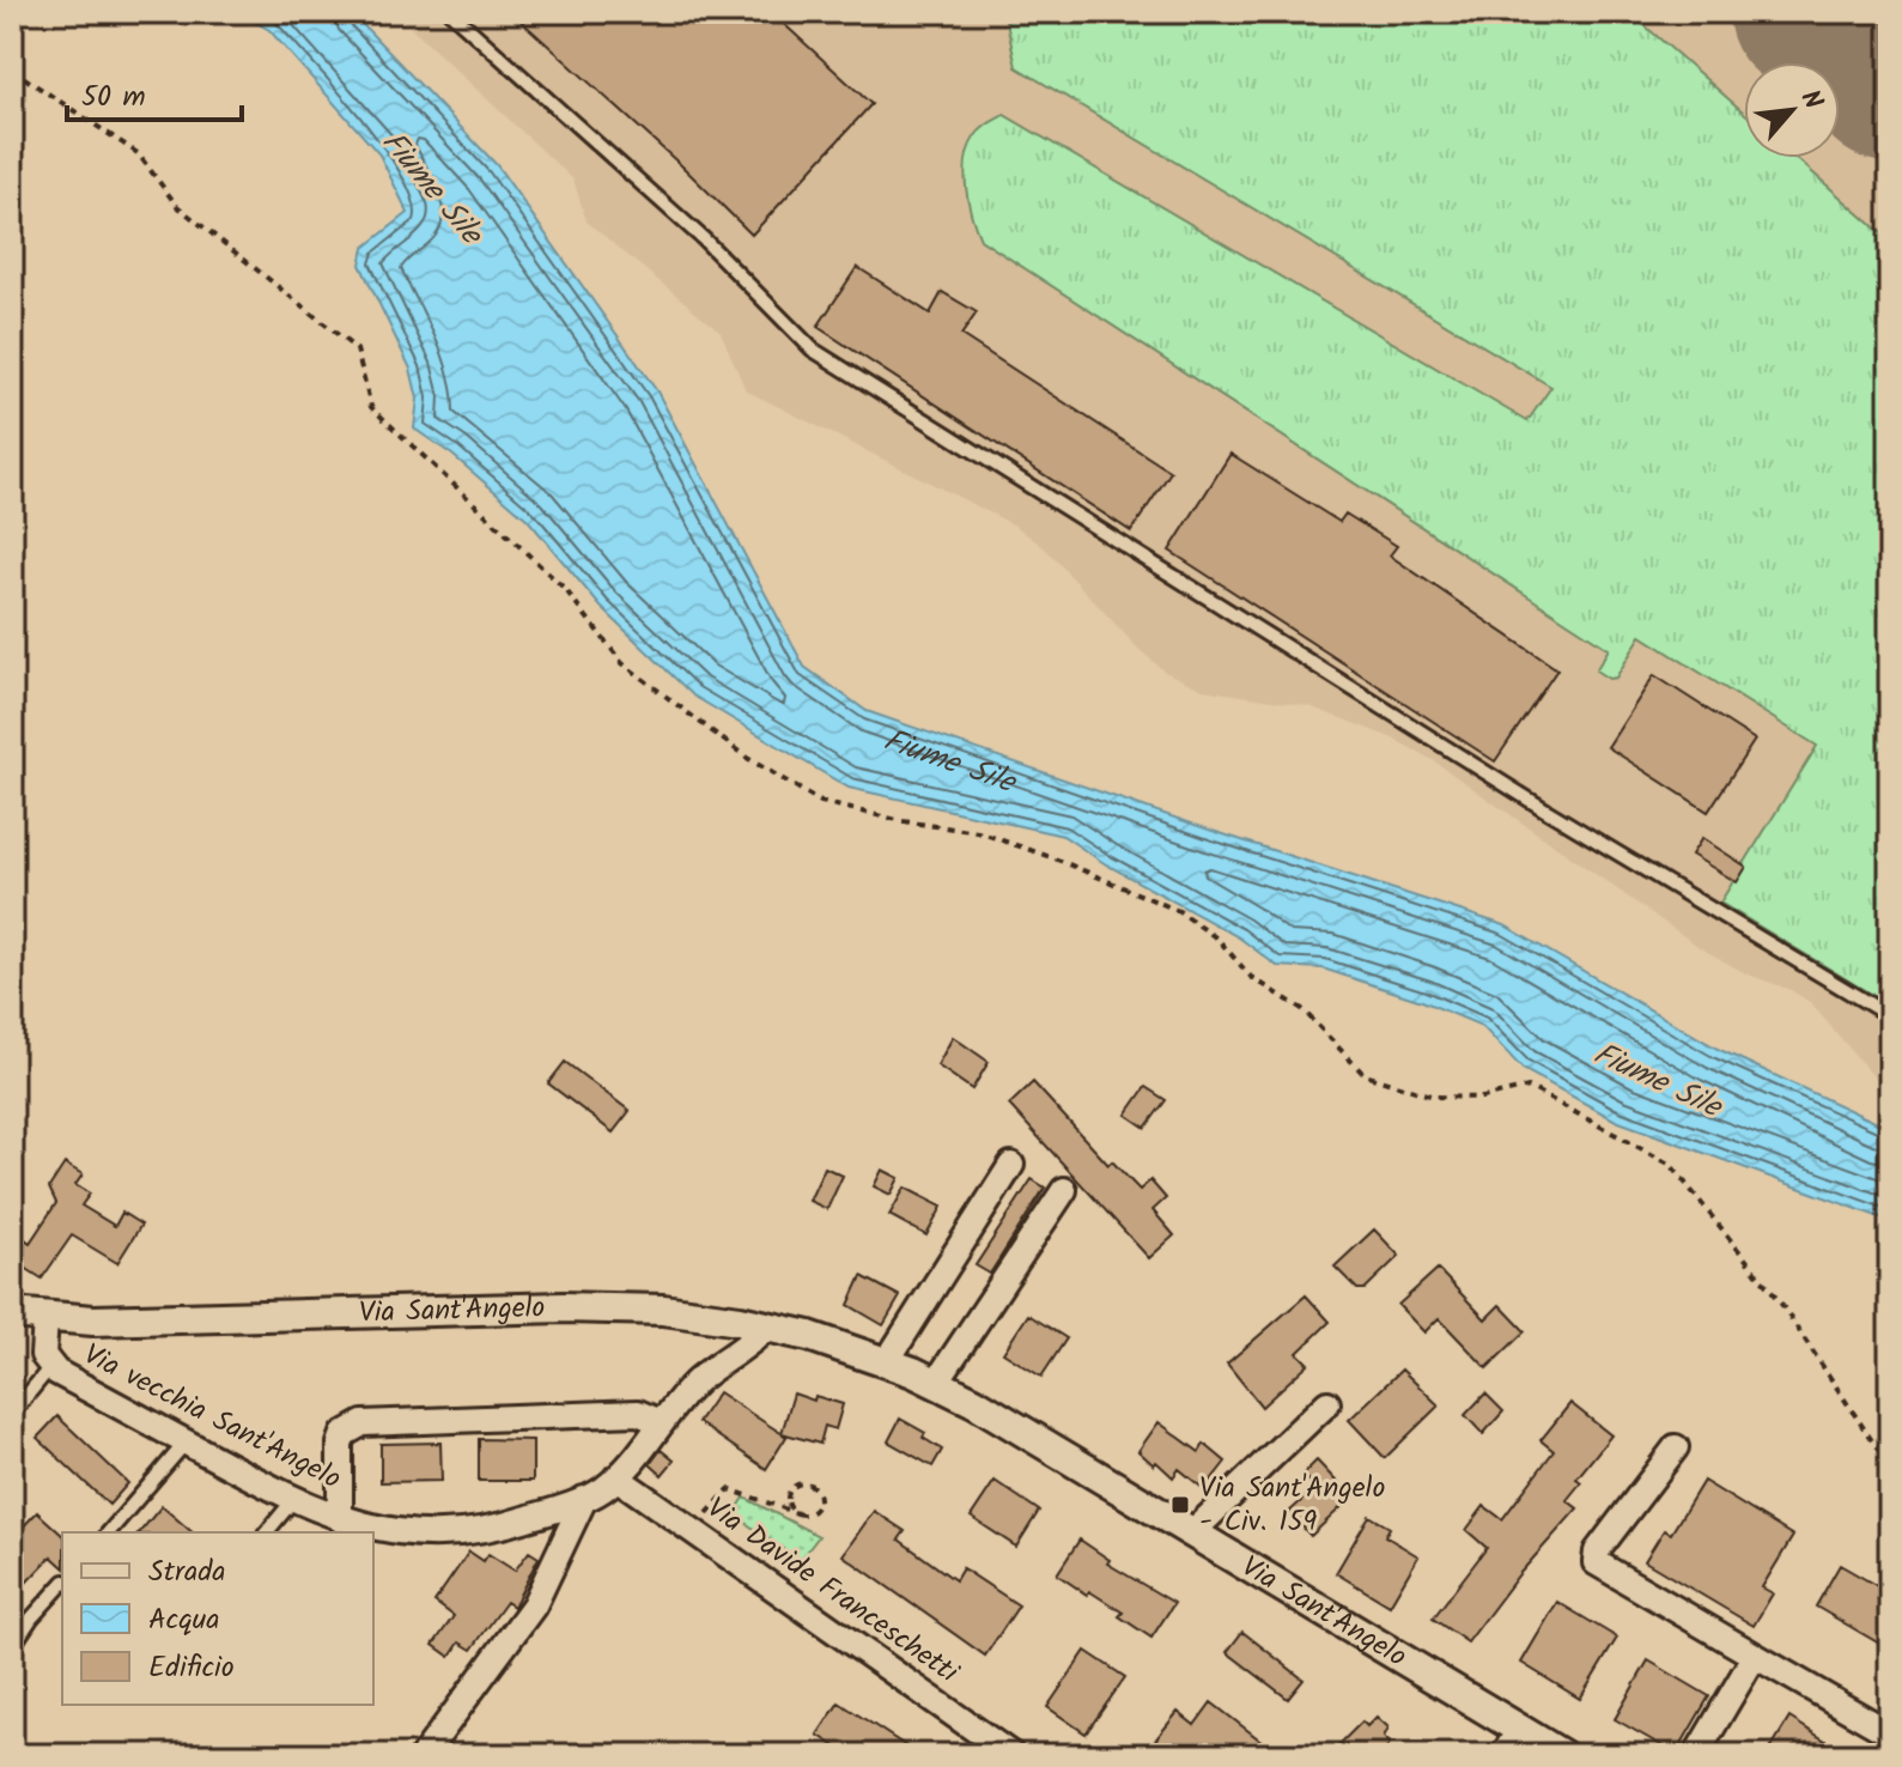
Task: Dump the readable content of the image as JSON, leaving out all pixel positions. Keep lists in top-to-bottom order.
{
  "streets": {
    "street": ["Via Sant'Angelo", "Via vecchia Sant'Angelo", "Via Davide Franceschetti"]
  },
  "crossings": [
    ["Via Sant'Angelo", "Via vecchia Sant'Angelo"],
    ["Via vecchia Sant'Angelo", "Via Davide Franceschetti"]
  ],
  "water": ["Fiume Sile"],
  "places": {
    "transit": ["Via Sant'Angelo - Civ. 159"]
  },
  "legend": ["Strada", "Acqua", "Edificio"],
  "scale_bar": "50 m",
  "north": "top right"
}
